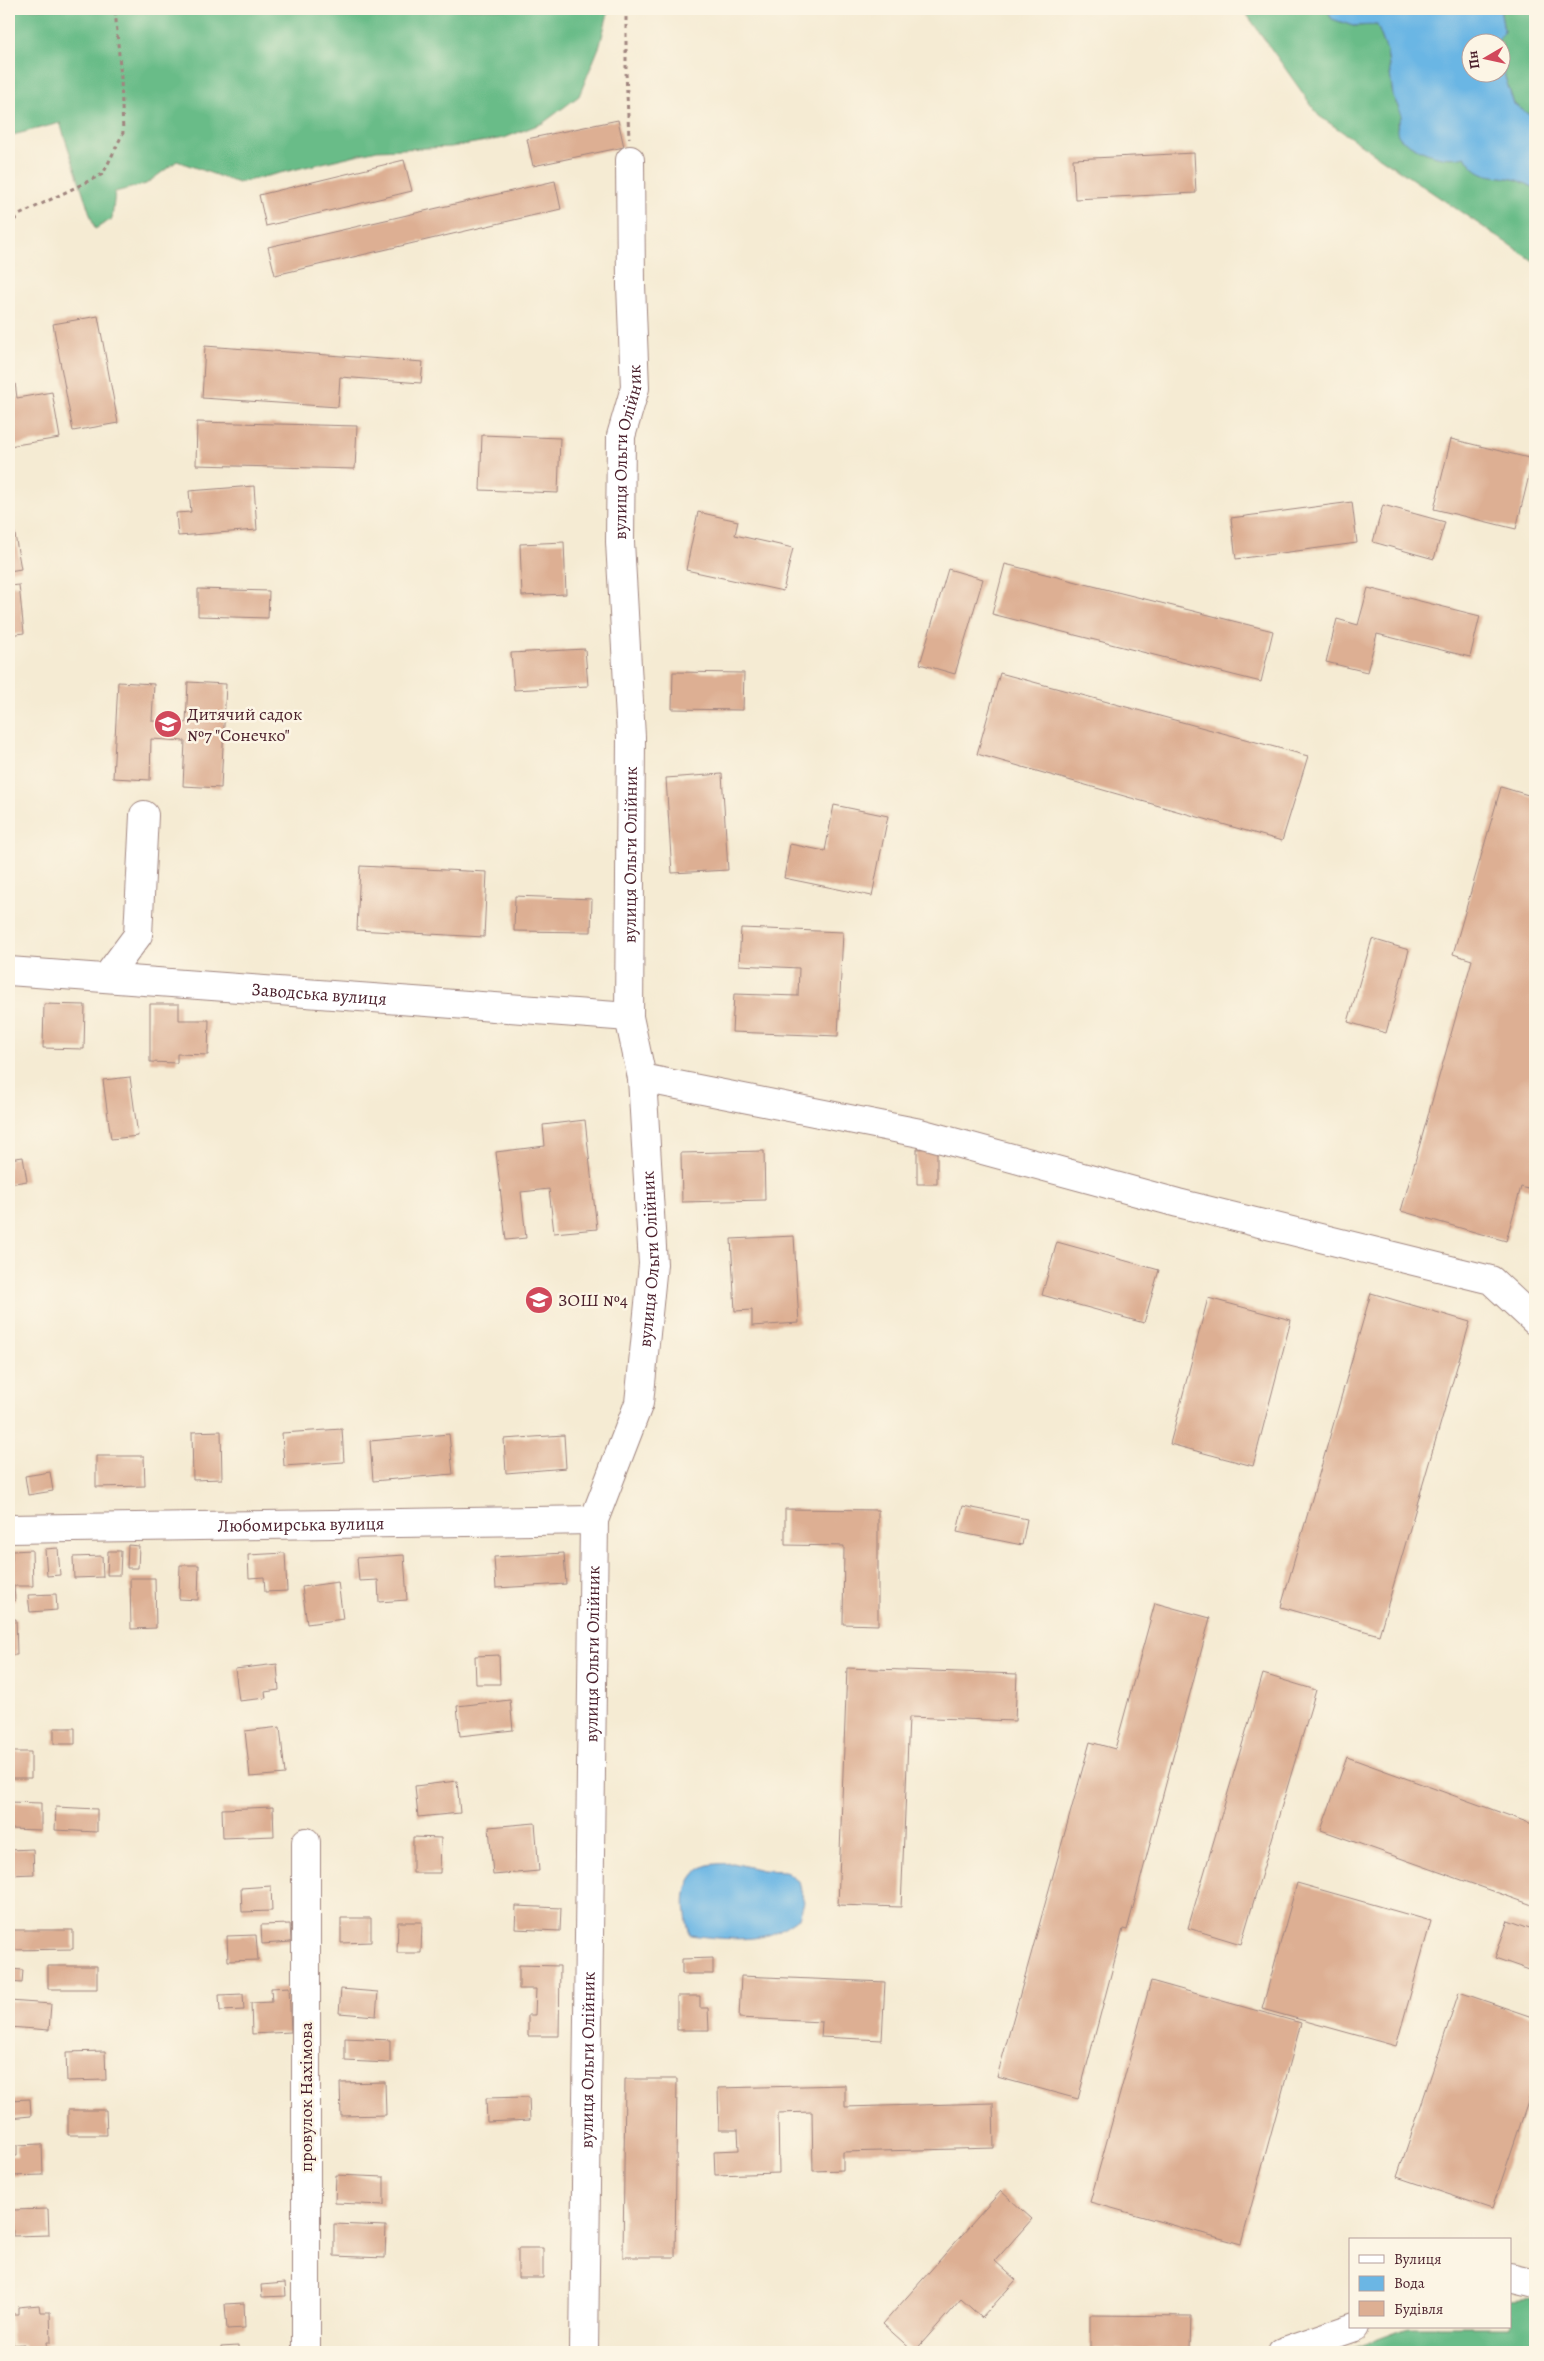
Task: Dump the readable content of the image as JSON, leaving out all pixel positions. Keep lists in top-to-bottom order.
{
  "streets": {
    "street": [
      "вулиця Ольги Олійник",
      "Заводська вулиця",
      "Любомирська вулиця",
      "провулок Нахімова"
    ]
  },
  "crossings": [
    ["вулиця Ольги Олійник", "Заводська вулиця"],
    ["вулиця Ольги Олійник", "Любомирська вулиця"]
  ],
  "places": {
    "school or university": ["Дитячий садок №7 \"Сонечко\"", "ЗОШ №4"]
  },
  "legend": ["Вулиця", "Вода", "Будівля"],
  "north": "left"
}
